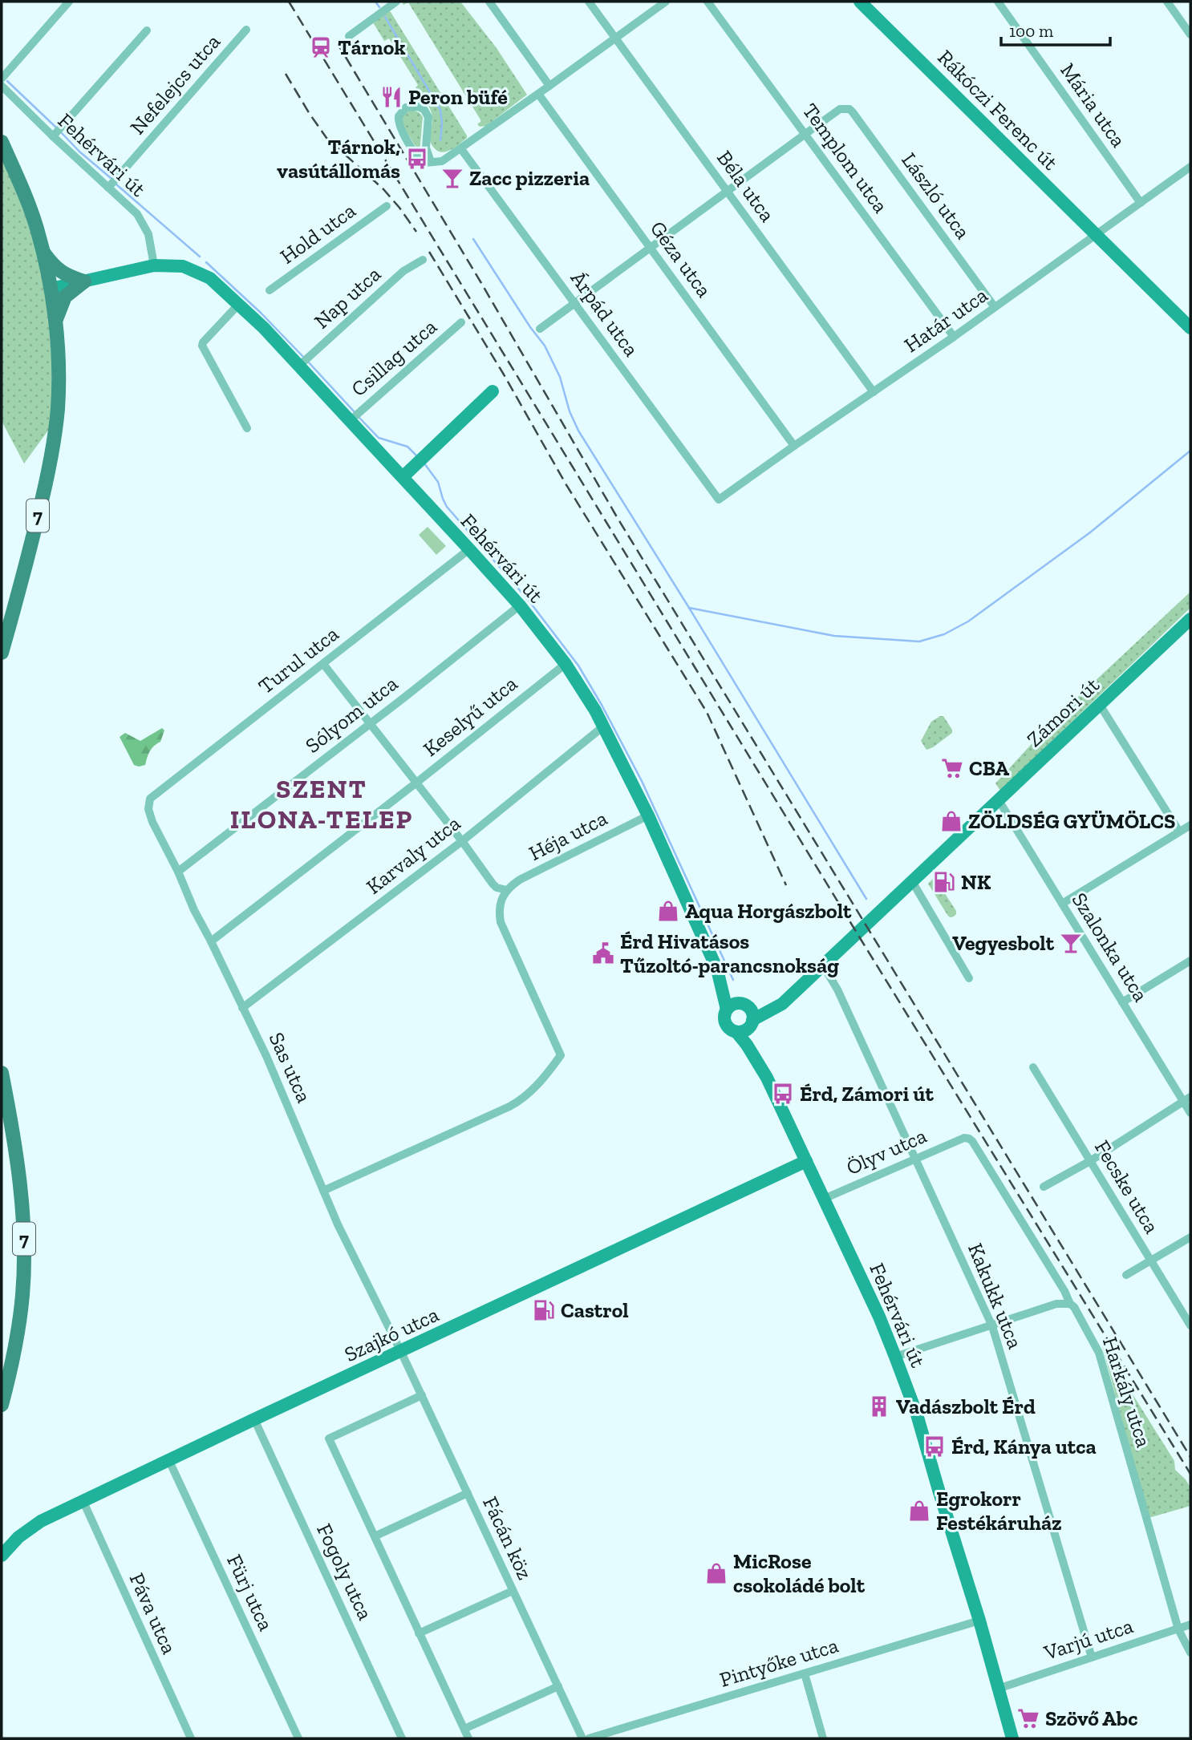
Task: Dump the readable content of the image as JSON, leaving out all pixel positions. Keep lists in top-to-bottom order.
{
  "streets": {
    "main road": [
      "Rákóczi Ferenc út",
      "Fehérvári út",
      "7",
      "Zámori út",
      "Szajkó utca"
    ],
    "street": [
      "Nefelejcs utca",
      "Mária utca",
      "Templom utca",
      "Béla utca",
      "László utca",
      "Hold utca",
      "Géza utca",
      "Nap utca",
      "Árpád utca",
      "Határ utca",
      "Csillag utca",
      "Turul utca",
      "Sólyom utca",
      "Keselyű utca",
      "Héja utca",
      "Karvaly utca",
      "Szalonka utca",
      "Sas utca",
      "Ölyv utca",
      "Fecske utca",
      "Kakukk utca",
      "Harkály utca",
      "Fácán köz",
      "Fogoly utca",
      "Fürj utca",
      "Páva utca",
      "Varjú utca",
      "Pintyőke utca"
    ]
  },
  "crossings": [
    ["Nefelejcs utca", "Fehérvári út"],
    ["Mária utca", "Határ utca"],
    ["Rákóczi Ferenc út", "Határ utca"],
    ["Fehérvári út", "Nap utca"],
    ["Fehérvári út", "Csillag utca"],
    ["Fehérvári út", "7"],
    ["Fehérvári út", "Turul utca"],
    ["Fehérvári út", "Zámori út"],
    ["Fehérvári út", "Sólyom utca"],
    ["Fehérvári út", "Keselyű utca"],
    ["Fehérvári út", "Héja utca"],
    ["Fehérvári út", "Karvaly utca"],
    ["Fehérvári út", "Ölyv utca"],
    ["Fehérvári út", "Szajkó utca"],
    ["Fehérvári út", "Varjú utca"],
    ["Fehérvári út", "Pintyőke utca"],
    ["Templom utca", "László utca"],
    ["Templom utca", "Határ utca"],
    ["Béla utca", "Határ utca"],
    ["László utca", "Határ utca"],
    ["Géza utca", "Határ utca"],
    ["Árpád utca", "Határ utca"],
    ["Turul utca", "Sas utca"],
    ["Zámori út", "Szalonka utca"],
    ["Zámori út", "Kakukk utca"],
    ["Sólyom utca", "Sas utca"],
    ["Keselyű utca", "Sas utca"],
    ["Karvaly utca", "Sas utca"],
    ["Sas utca", "Szajkó utca"],
    ["Sas utca", "Fácán köz"],
    ["Ölyv utca", "Kakukk utca"],
    ["Ölyv utca", "Harkály utca"],
    ["Kakukk utca", "Varjú utca"],
    ["Szajkó utca", "Fácán köz"],
    ["Szajkó utca", "Fogoly utca"],
    ["Szajkó utca", "Fürj utca"],
    ["Szajkó utca", "Páva utca"],
    ["Harkály utca", "Varjú utca"]
  ],
  "districts": ["SZENT ILONA-TELEP"],
  "places": {
    "station": ["Tárnok"],
    "restaurant": ["Peron büfé"],
    "bus stop": ["Tárnok, vasútállomás", "Érd, Zámori út", "Érd, Kánya utca"],
    "bar": ["Zacc pizzeria", "Vegyesbolt"],
    "supermarket": ["CBA", "Szövő Abc"],
    "shop": [
      "ZÖLDSÉG GYÜMÖLCS",
      "Aqua Horgászbolt",
      "Egrokorr Festékáruház",
      "MicRose csokoládé bolt"
    ],
    "fuel station": ["NK", "Castrol"],
    "public building": ["Érd Hivatásos Tűzoltó-parancsnokság"],
    "building": ["Vadászbolt Érd"]
  },
  "scale_bar": "100 m"
}
